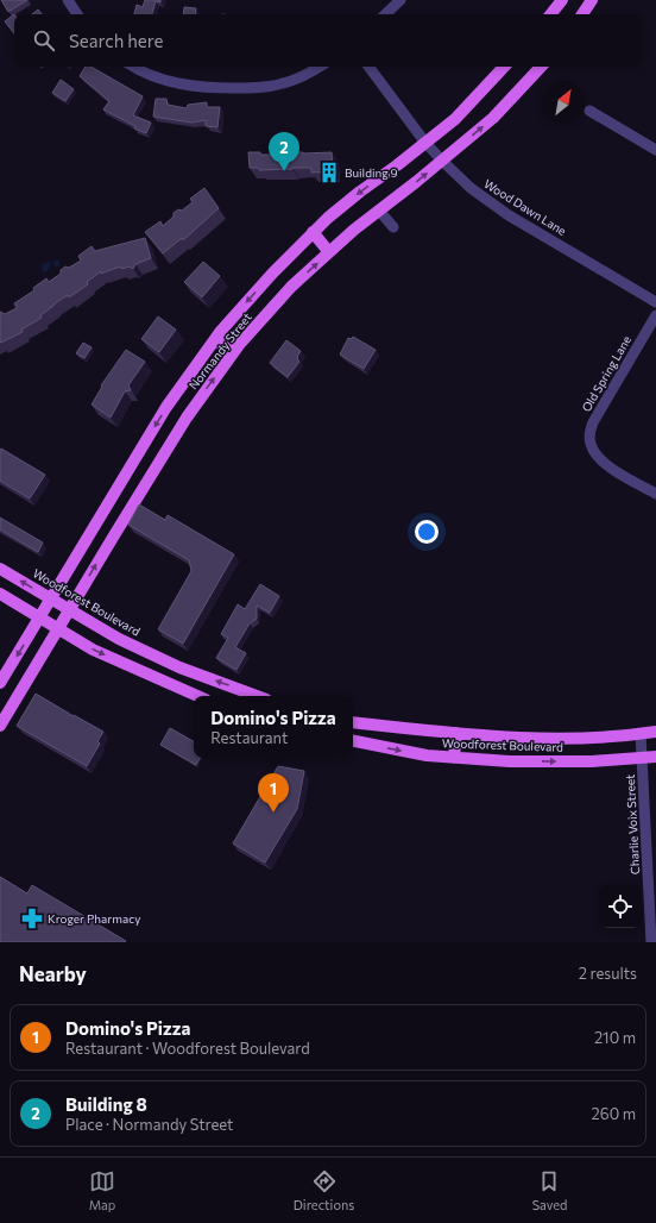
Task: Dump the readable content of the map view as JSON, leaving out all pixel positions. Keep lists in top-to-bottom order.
{
  "streets": {
    "main road": ["Normandy Street", "Woodforest Boulevard"],
    "street": ["Wood Dawn Lane", "Old Spring Lane", "Charlie Voix Street"]
  },
  "crossings": [
    ["Wood Dawn Lane", "Normandy Street"],
    ["Normandy Street", "Woodforest Boulevard"],
    ["Woodforest Boulevard", "Charlie Voix Street"]
  ],
  "places": {
    "building": ["Building 9"],
    "pharmacy": ["Kroger Pharmacy"]
  },
  "north": "top right",
  "page": {
    "search": "Search here",
    "pins": ["2", "1"],
    "popup": ["Domino's Pizza", "Restaurant"],
    "heading": ["Nearby", "2 results"],
    "list": [
      {
        "mark": "1",
        "name": "Domino's Pizza",
        "note": "Restaurant · Woodforest Boulevard",
        "value": "210 m"
      },
      {
        "mark": "2",
        "name": "Building 8",
        "note": "Place · Normandy Street",
        "value": "260 m"
      }
    ],
    "nav": ["Map", "Directions", "Saved"]
  }
}
